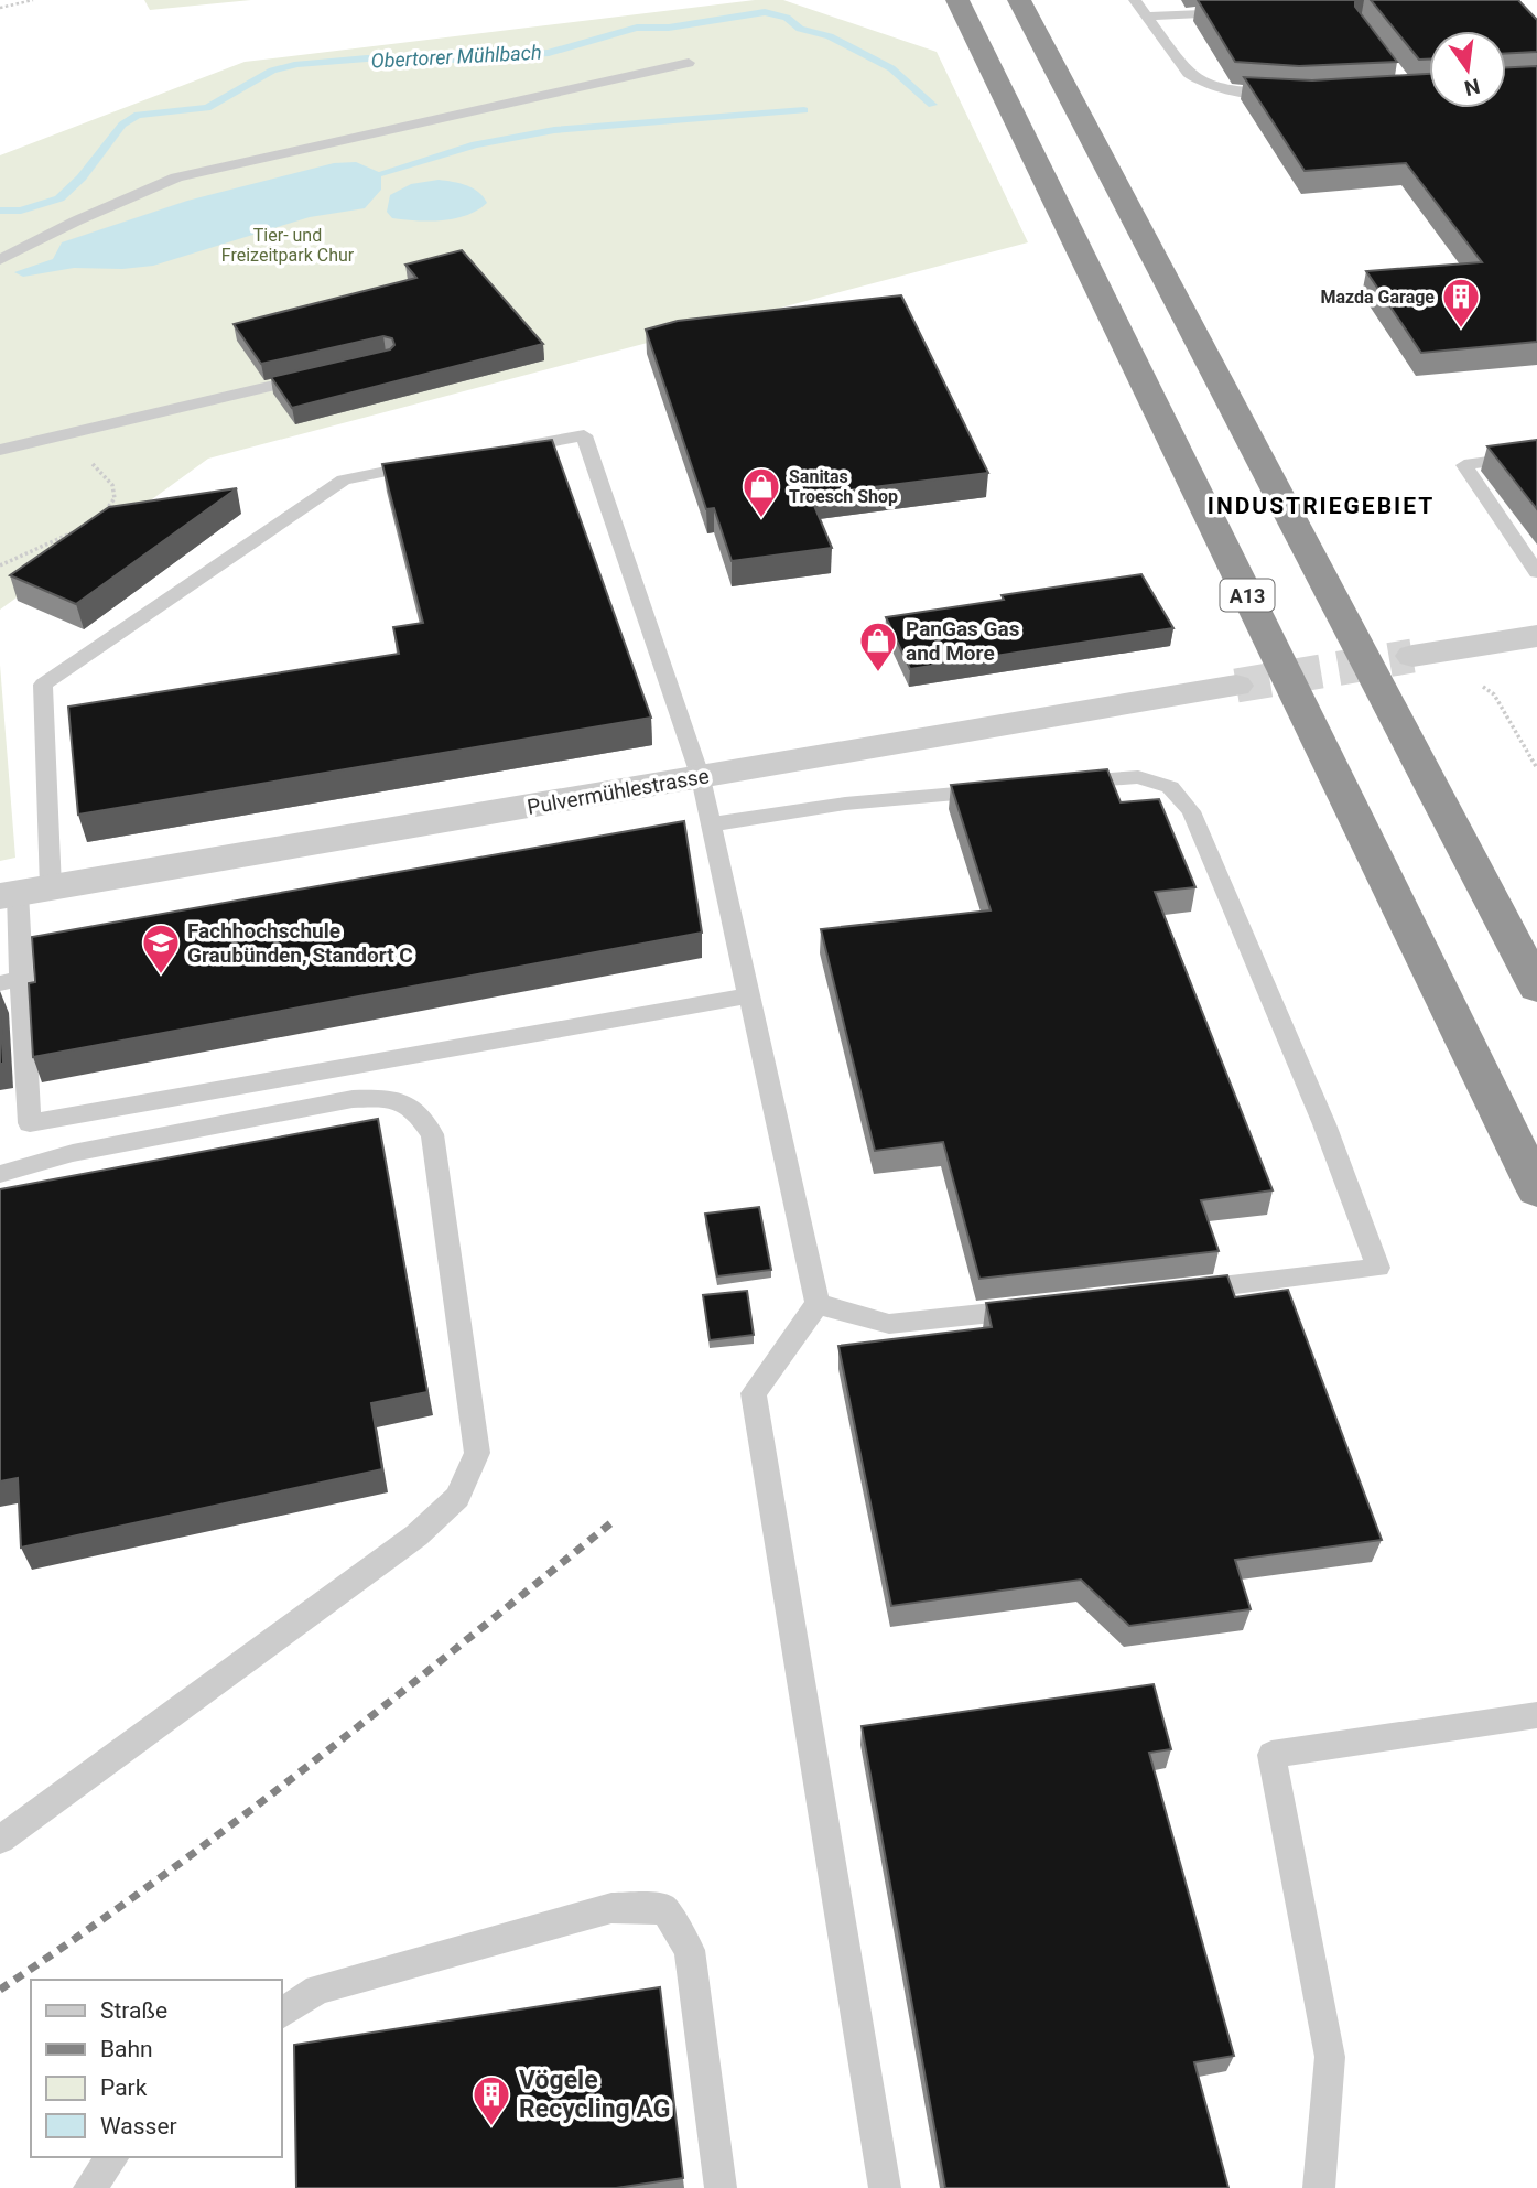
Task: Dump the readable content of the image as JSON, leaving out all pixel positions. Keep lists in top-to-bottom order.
{
  "streets": {
    "highway": ["A13"],
    "street": ["Pulvermühlestrasse"]
  },
  "districts": ["INDUSTRIEGEBIET"],
  "water": ["Obertorer Mühlbach"],
  "parks": ["Tier- und Freizeitpark Chur"],
  "places": {
    "building": ["Mazda Garage", "Vögele Recycling AG"],
    "shop": ["Sanitas Troesch Shop", "PanGas Gas and More"],
    "school or university": ["Fachhochschule Graubünden, Standort C"]
  },
  "legend": [
    "Straße",
    "Bahn",
    "Park",
    "Wasser"
  ],
  "north": "bottom"
}
